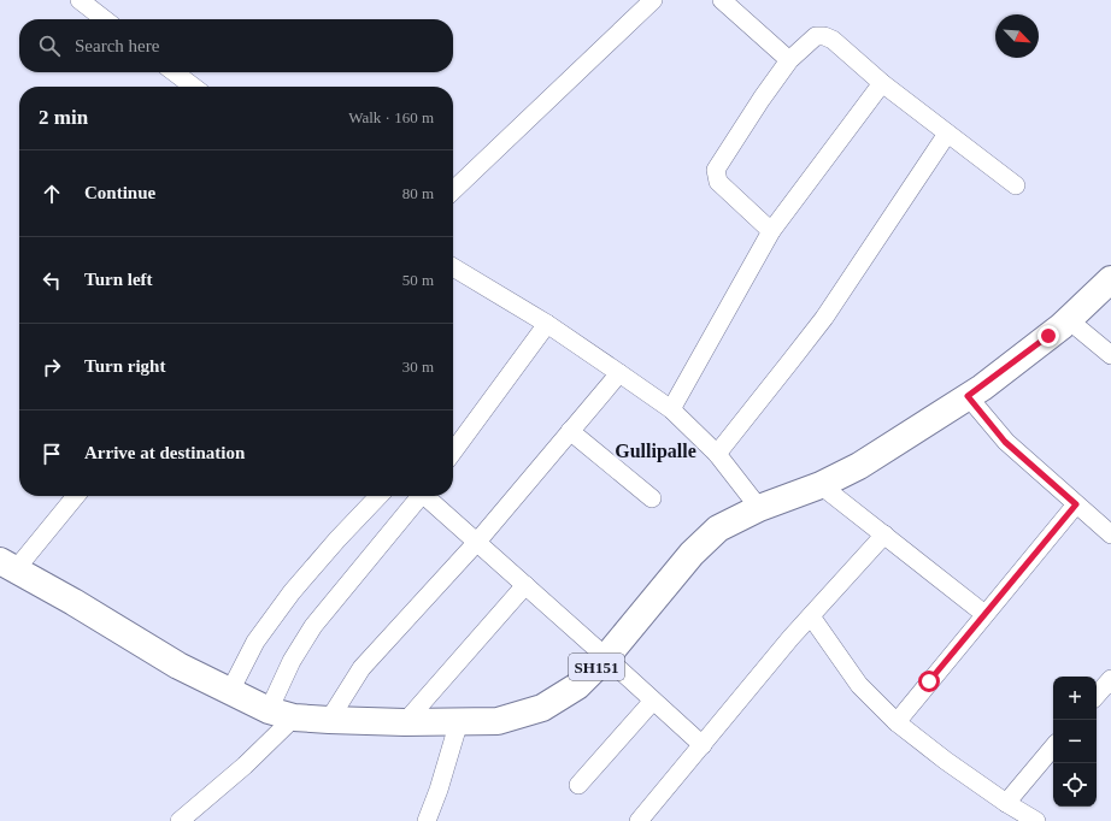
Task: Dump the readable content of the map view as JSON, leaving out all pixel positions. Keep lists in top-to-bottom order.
{
  "streets": {
    "main road": ["SH151"]
  },
  "districts": ["Gullipalle"],
  "north": "bottom right",
  "page": {
    "search": "Search here",
    "heading": ["2 min", "Walk · 160 m"],
    "list": [
      ["Continue", "80 m"],
      ["Turn left", "50 m"],
      ["Turn right", "30 m"],
      "Arrive at destination"
    ],
    "map_buttons": ["+", "−"]
  }
}
